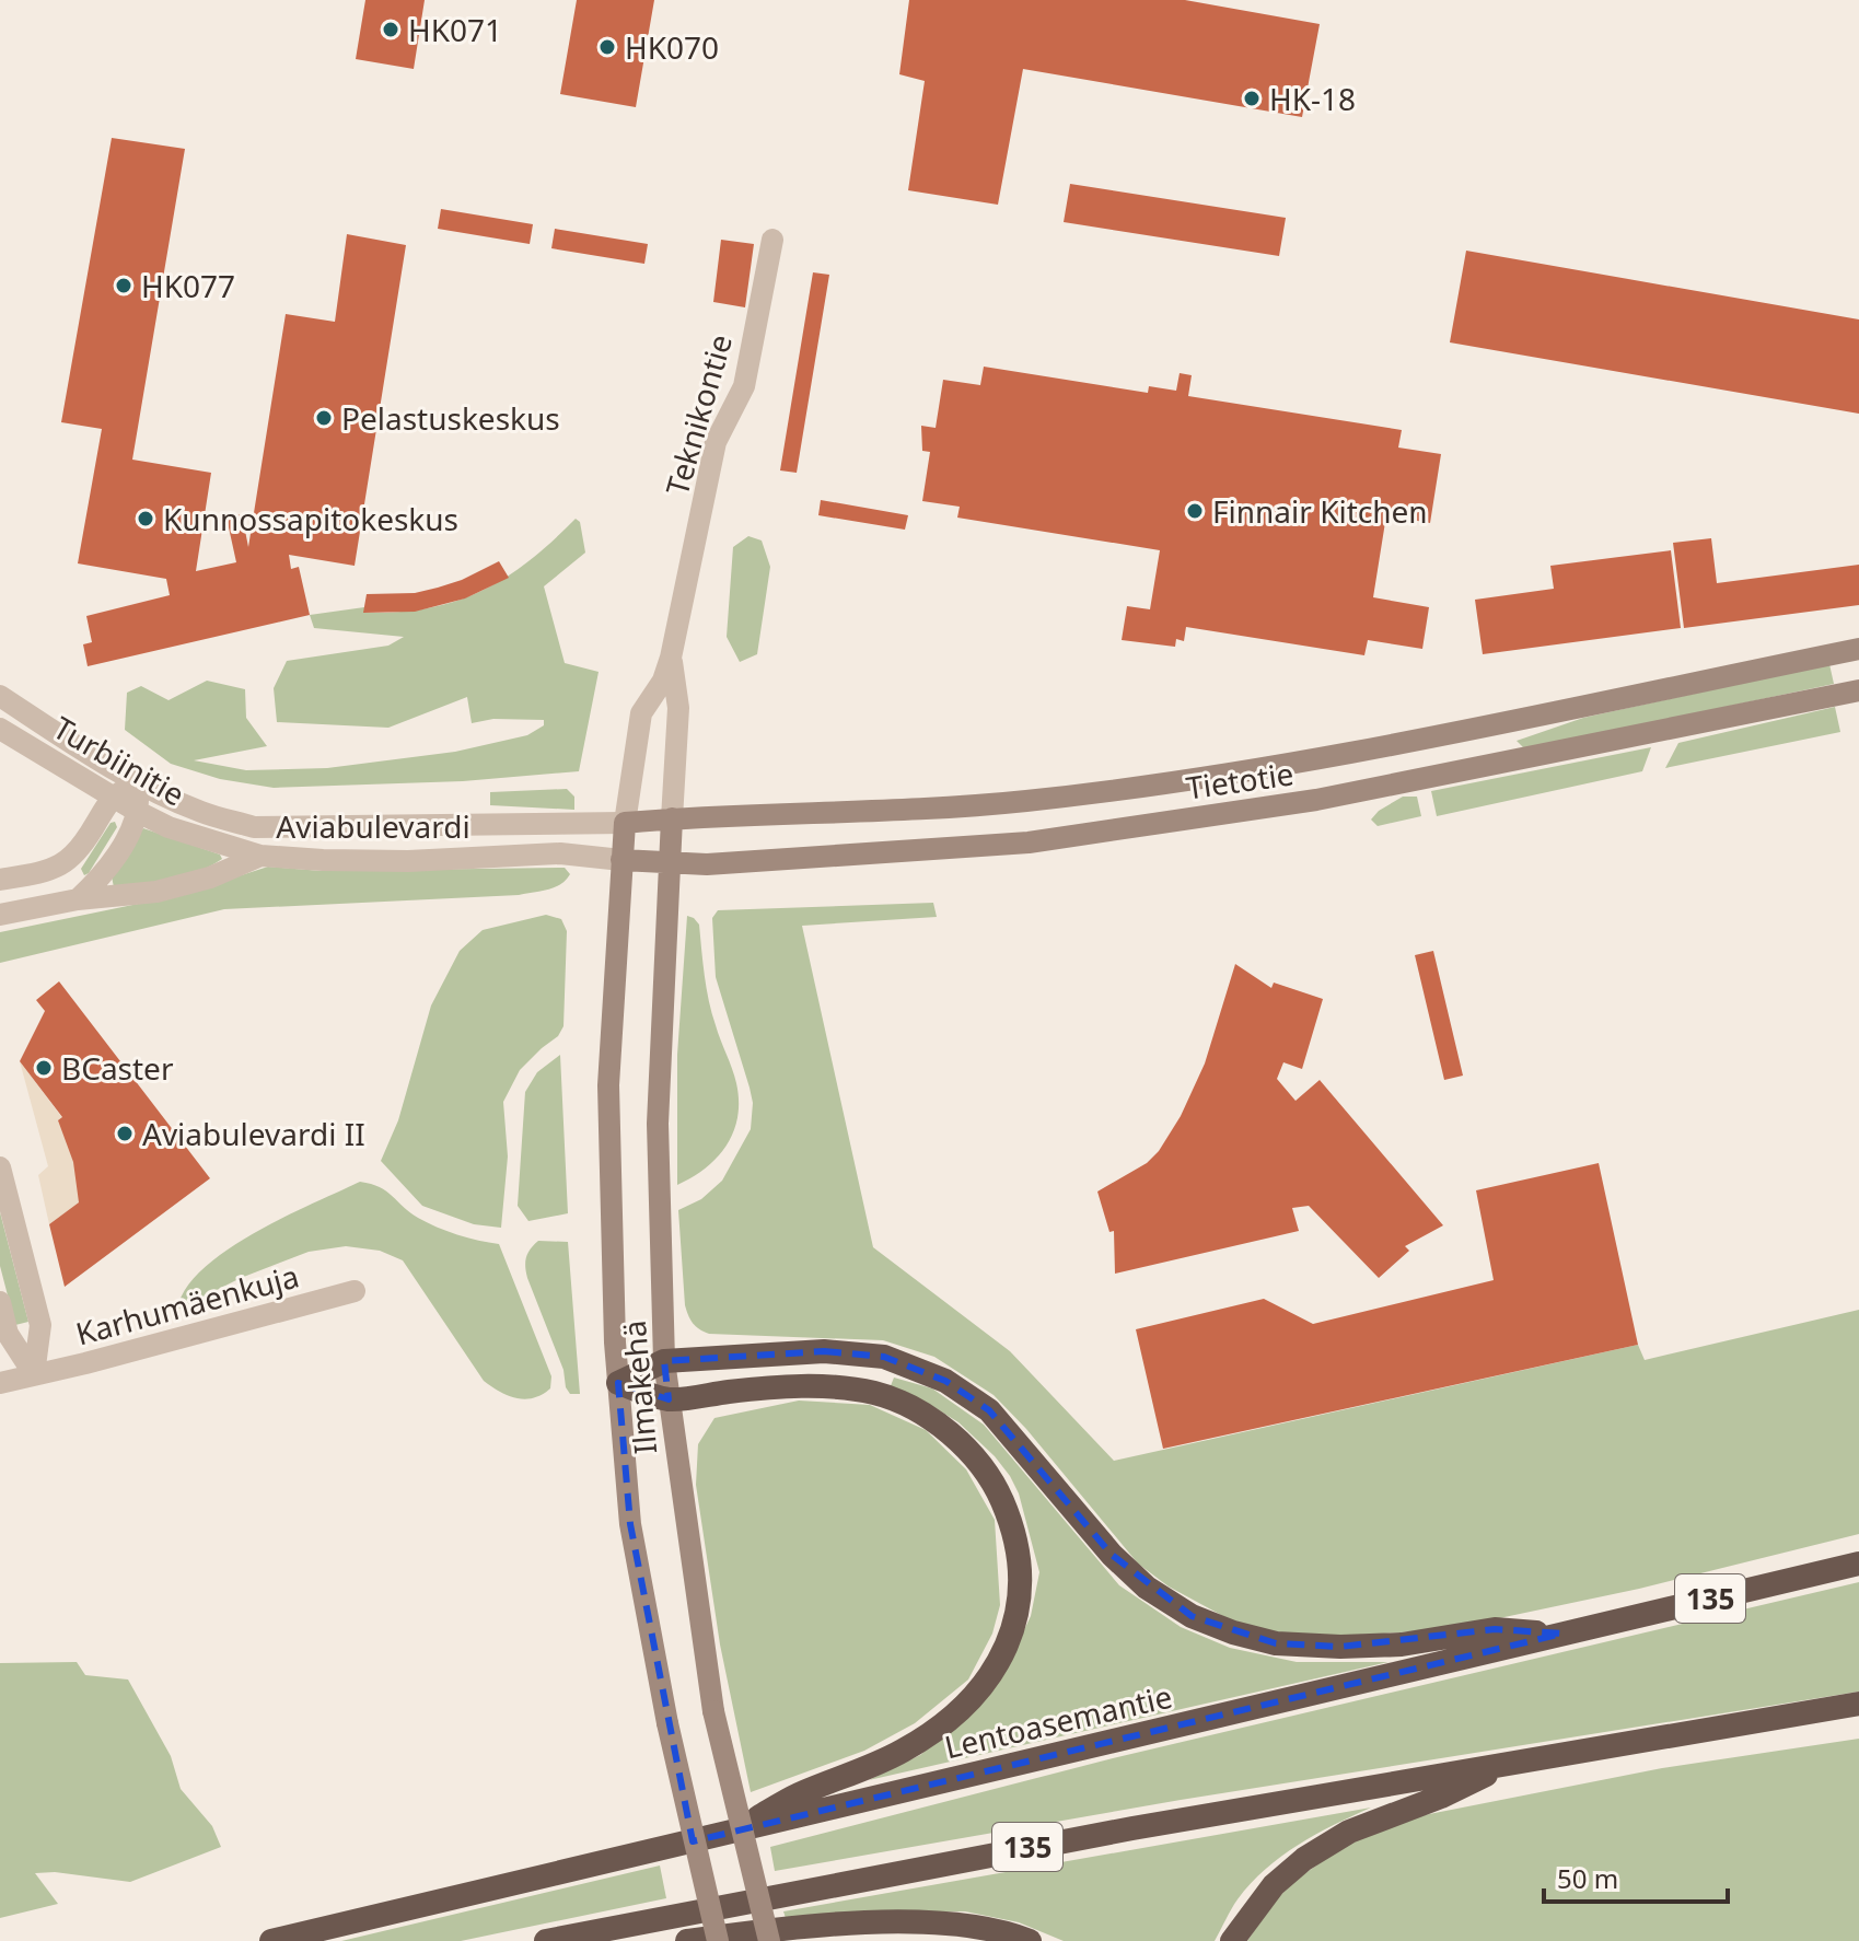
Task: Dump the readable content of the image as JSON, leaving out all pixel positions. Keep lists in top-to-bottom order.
{
  "streets": {
    "highway": ["135", "Lentoasemantie"],
    "main road": ["Tietotie", "Ilmakehä"],
    "street": [
      "Teknikontie",
      "Turbiinitie",
      "Aviabulevardi",
      "Karhumäenkuja"
    ]
  },
  "crossings": [
    ["Teknikontie", "Tietotie"],
    ["Teknikontie", "Aviabulevardi"],
    ["Teknikontie", "Ilmakehä"],
    ["Turbiinitie", "Aviabulevardi"],
    ["Tietotie", "Aviabulevardi"],
    ["Tietotie", "Ilmakehä"],
    ["Aviabulevardi", "Ilmakehä"]
  ],
  "places": [
    "HK071",
    "HK070",
    "HK-18",
    "HK077",
    "Pelastuskeskus",
    "Finnair Kitchen",
    "Kunnossapitokeskus",
    "BCaster",
    "Aviabulevardi II"
  ],
  "scale_bar": "50 m"
}
